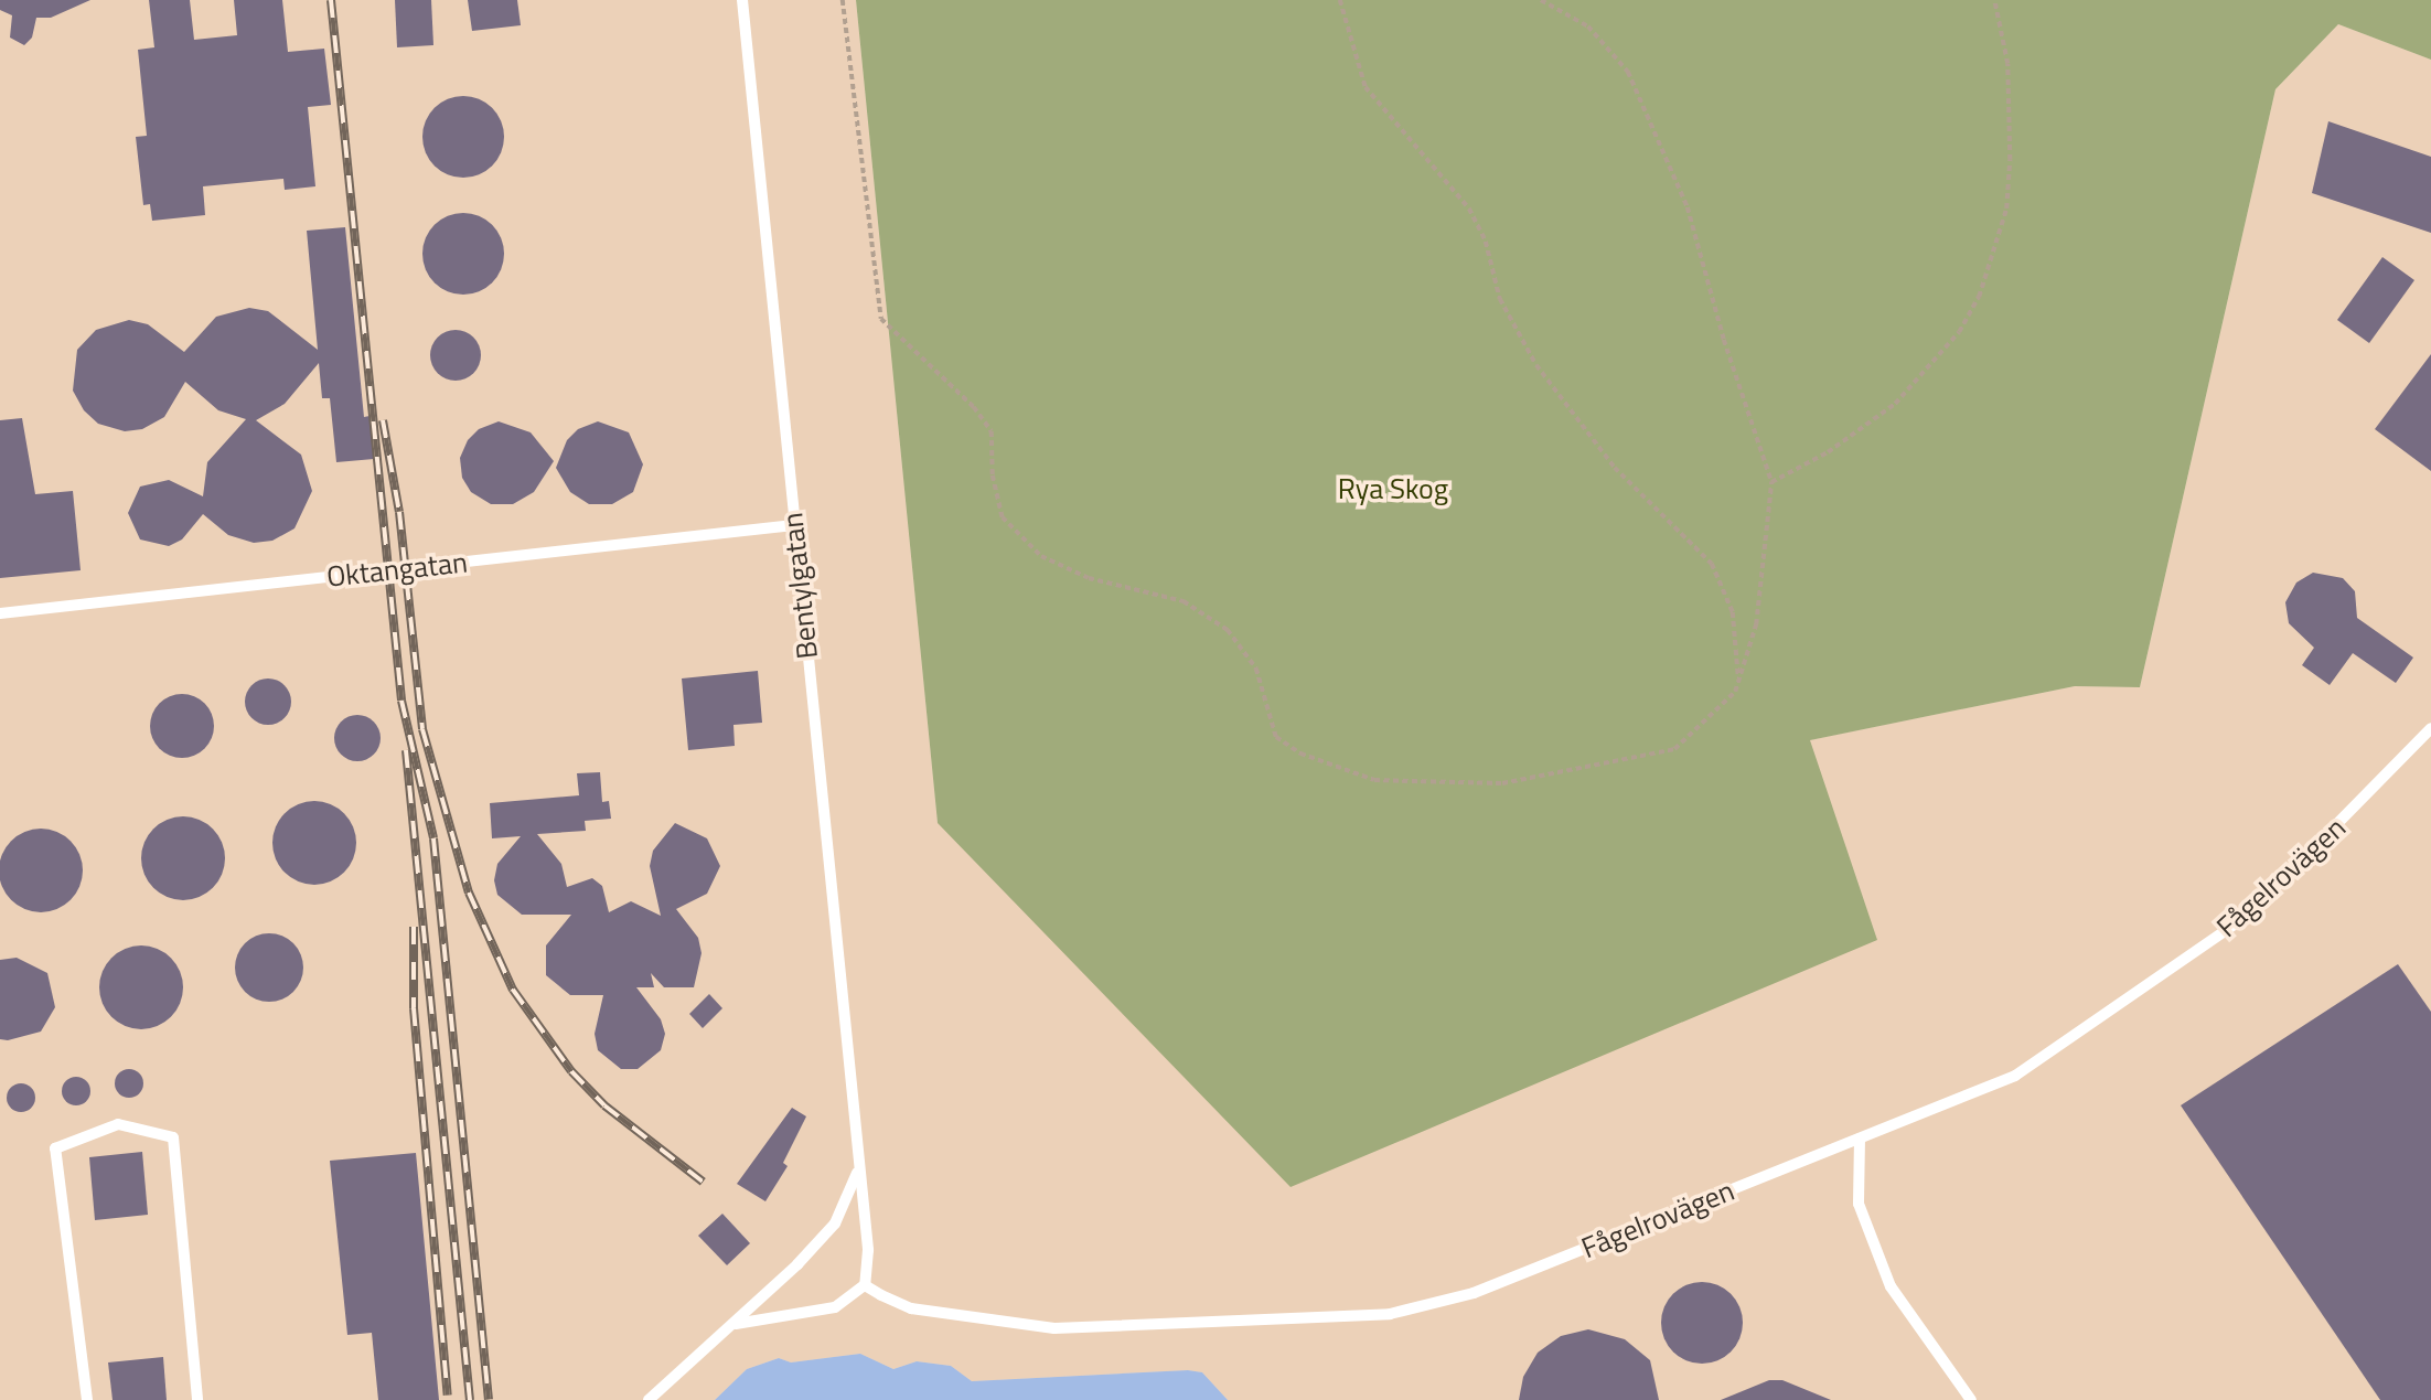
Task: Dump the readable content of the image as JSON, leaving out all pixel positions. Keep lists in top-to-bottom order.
{
  "streets": {
    "lane": ["Oktangatan", "Bentylgatan", "Fågelrovägen"]
  },
  "crossings": [
    ["Oktangatan", "Bentylgatan"]
  ],
  "parks": ["Rya Skog"]
}
